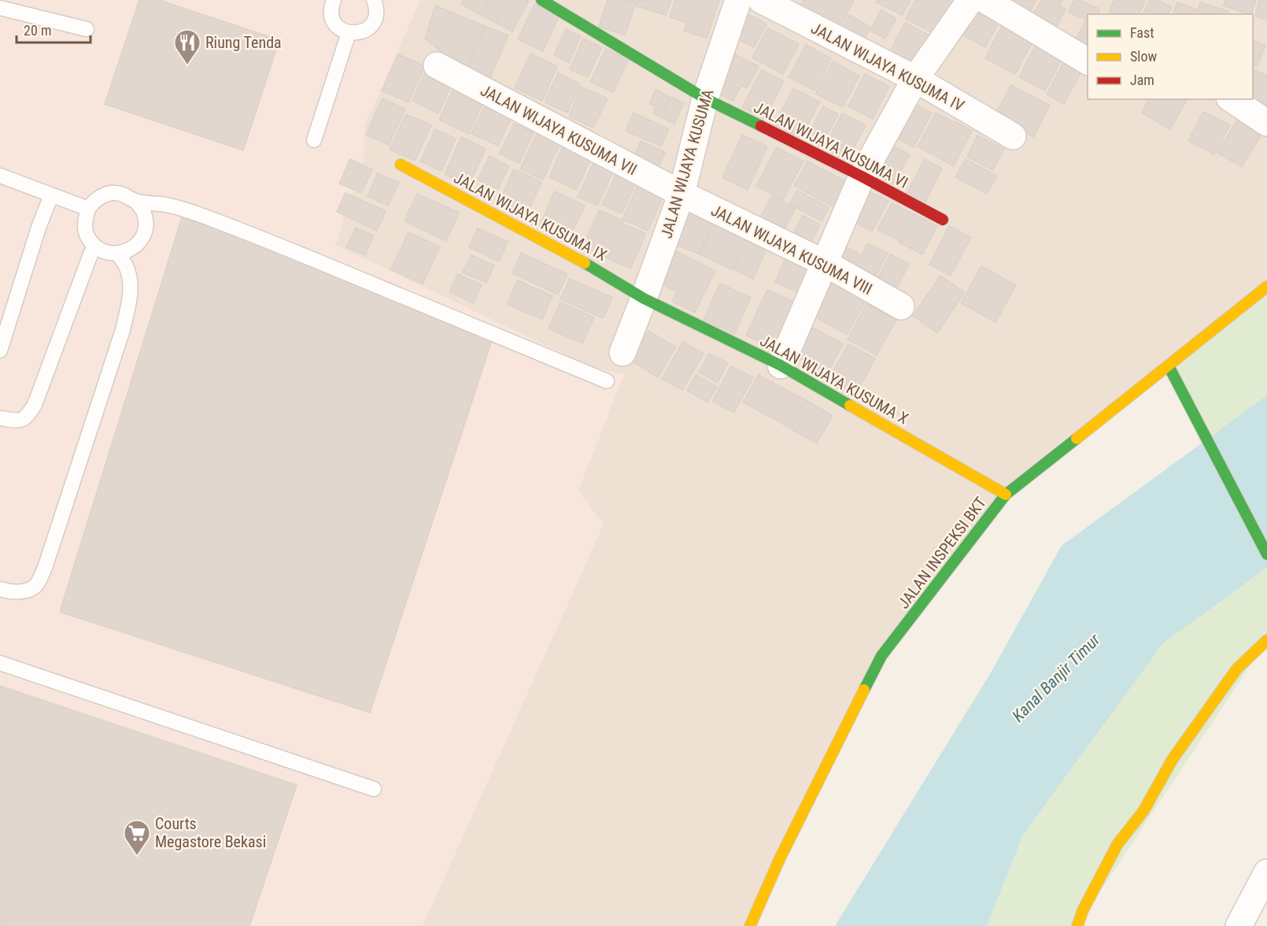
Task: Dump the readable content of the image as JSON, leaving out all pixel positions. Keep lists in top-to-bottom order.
{
  "streets": {
    "street": [
      "JALAN WIJAYA KUSUMA IV",
      "JALAN WIJAYA KUSUMA VII",
      "JALAN WIJAYA KUSUMA VI",
      "JALAN WIJAYA KUSUMA",
      "JALAN WIJAYA KUSUMA IX",
      "JALAN WIJAYA KUSUMA VIII",
      "JALAN WIJAYA KUSUMA X",
      "JALAN INSPEKSI BKT"
    ]
  },
  "crossings": [
    ["JALAN WIJAYA KUSUMA VII", "JALAN WIJAYA KUSUMA"],
    ["JALAN WIJAYA KUSUMA VII", "JALAN WIJAYA KUSUMA VIII"],
    ["JALAN WIJAYA KUSUMA VI", "JALAN WIJAYA KUSUMA"],
    ["JALAN WIJAYA KUSUMA", "JALAN WIJAYA KUSUMA IX"],
    ["JALAN WIJAYA KUSUMA", "JALAN WIJAYA KUSUMA VIII"],
    ["JALAN WIJAYA KUSUMA", "JALAN WIJAYA KUSUMA X"],
    ["JALAN WIJAYA KUSUMA IX", "JALAN WIJAYA KUSUMA X"],
    ["JALAN WIJAYA KUSUMA X", "JALAN INSPEKSI BKT"]
  ],
  "water": ["Kanal Banjir Timur"],
  "places": {
    "restaurant": ["Riung Tenda"],
    "supermarket": ["Courts Megastore Bekasi"]
  },
  "legend": ["Fast", "Slow", "Jam"],
  "scale_bar": "20 m"
}
